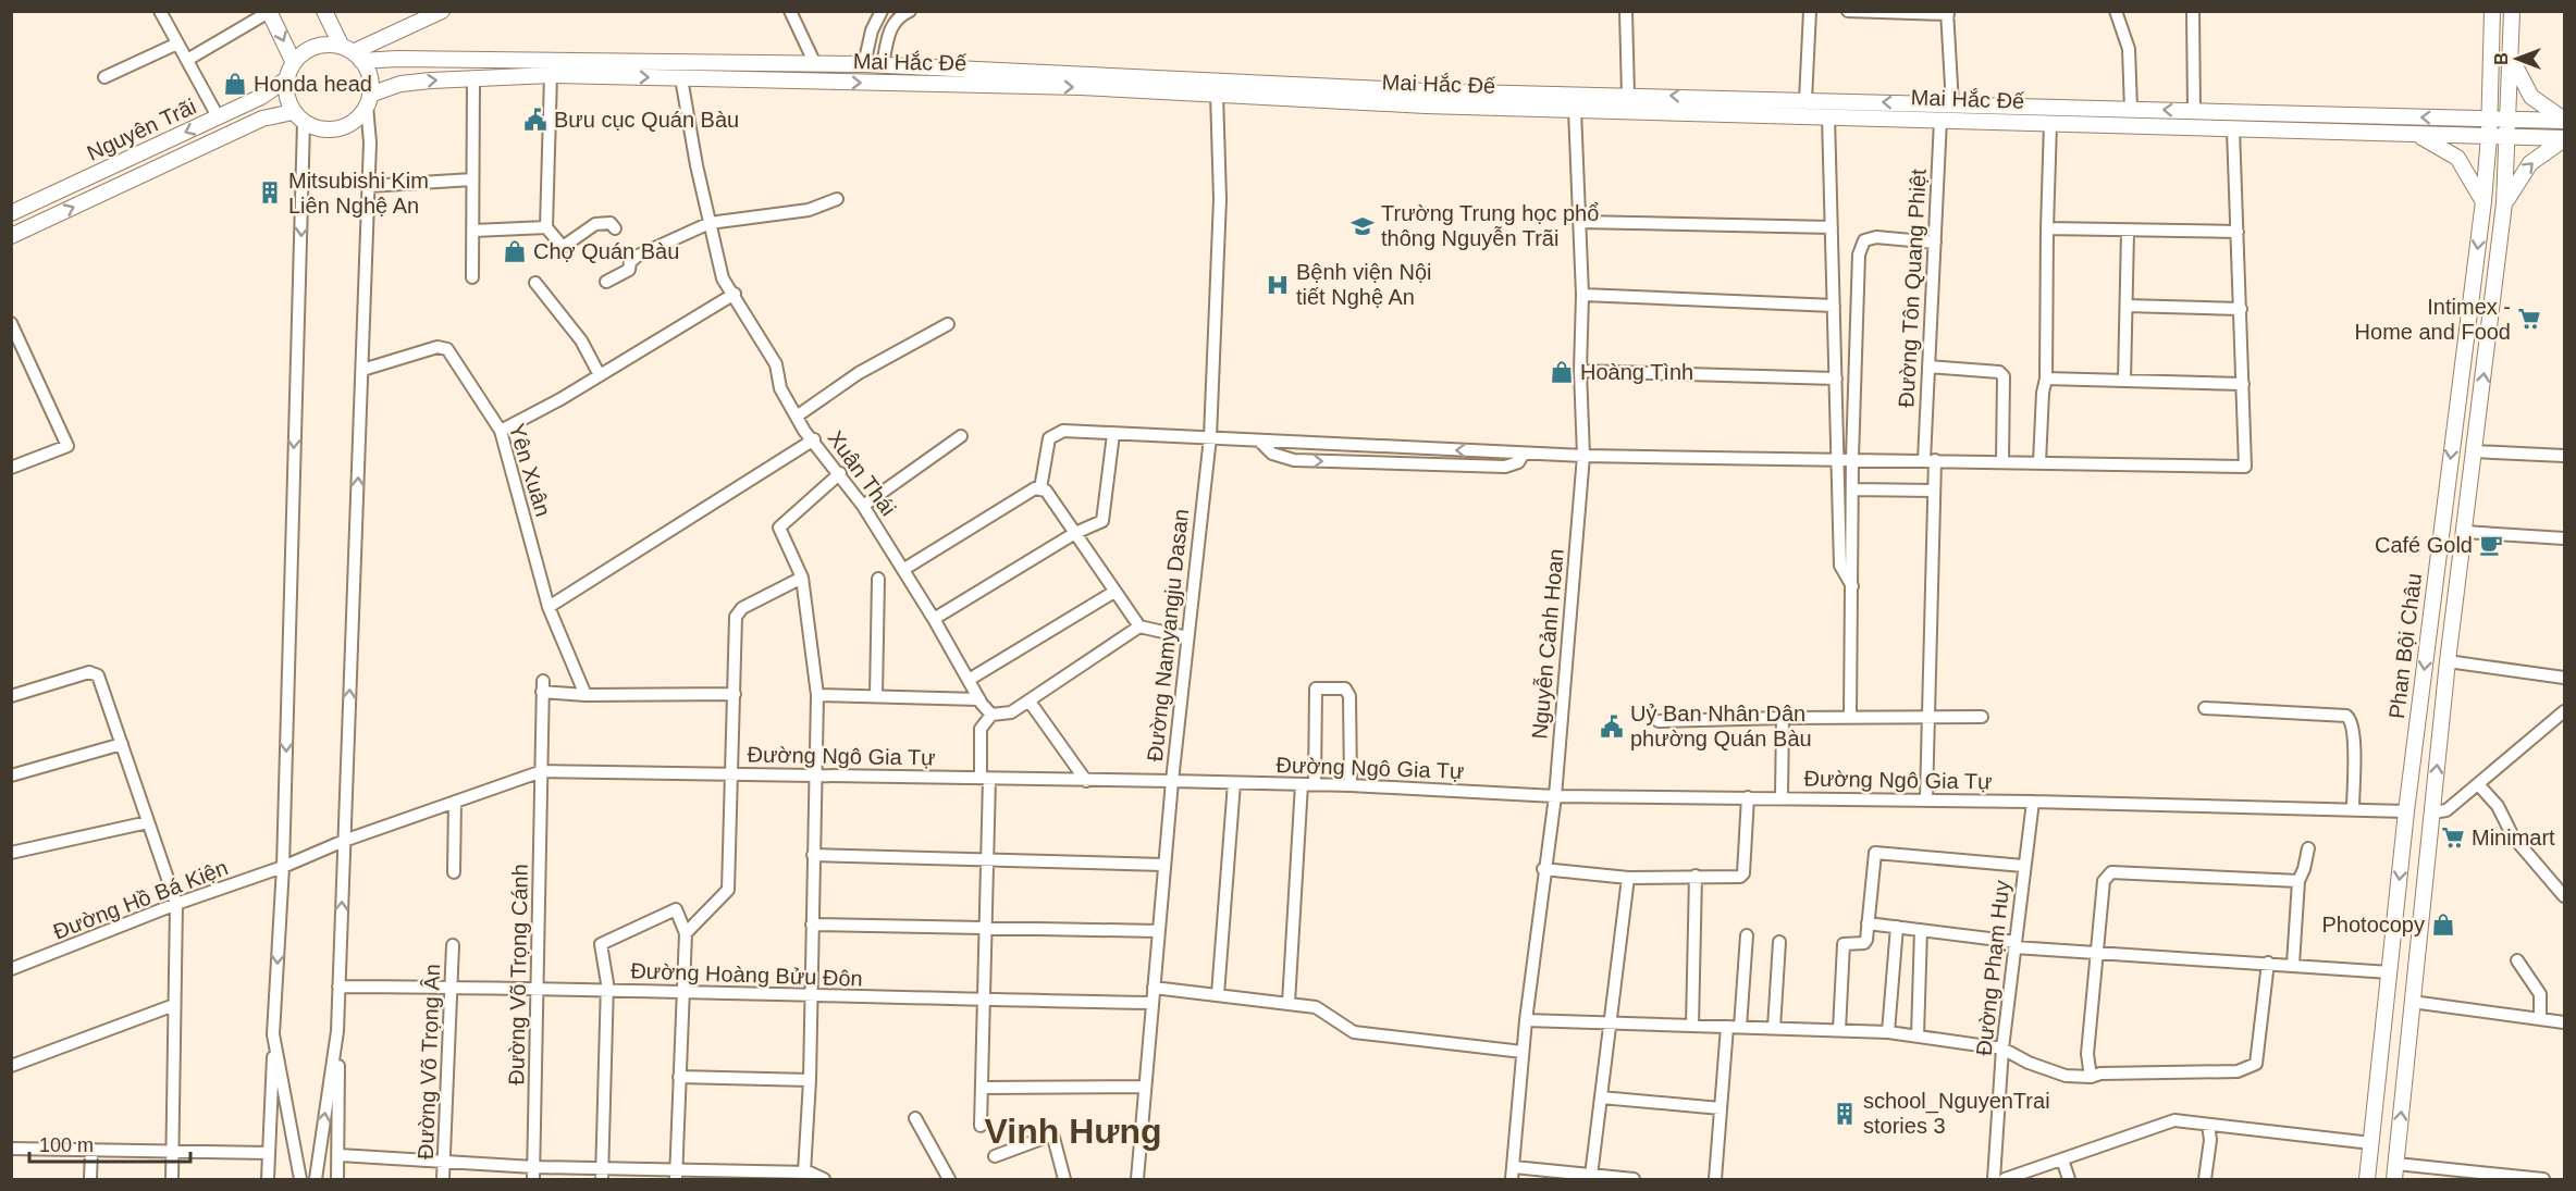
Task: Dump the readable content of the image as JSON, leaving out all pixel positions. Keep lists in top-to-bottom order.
{
  "streets": {
    "main road": ["Mai Hắc Đế", "Nguyên Trãi", "Phan Bội Châu"],
    "street": [
      "Đường Tôn Quang Phiệt",
      "Yên Xuân",
      "Xuân Thái",
      "Đường Namyangju Dasan",
      "Nguyễn Cảnh Hoan",
      "Đường Ngô Gia Tự",
      "Đường Hồ Bá Kiện",
      "Đường Phạm Huy",
      "Đường Võ Trọng Cánh",
      "Đường Hoàng Bửu Đôn",
      "Đường Võ Trọng Ân"
    ]
  },
  "crossings": [
    ["Mai Hắc Đế", "Nguyên Trãi"],
    ["Mai Hắc Đế", "Đường Tôn Quang Phiệt"],
    ["Mai Hắc Đế", "Xuân Thái"],
    ["Mai Hắc Đế", "Đường Namyangju Dasan"],
    ["Mai Hắc Đế", "Nguyễn Cảnh Hoan"],
    ["Mai Hắc Đế", "Phan Bội Châu"],
    ["Đường Tôn Quang Phiệt", "Đường Ngô Gia Tự"],
    ["Yên Xuân", "Đường Võ Trọng Cánh"],
    ["Đường Namyangju Dasan", "Đường Ngô Gia Tự"],
    ["Đường Namyangju Dasan", "Đường Hoàng Bửu Đôn"],
    ["Nguyễn Cảnh Hoan", "Đường Ngô Gia Tự"],
    ["Phan Bội Châu", "Đường Ngô Gia Tự"],
    ["Đường Ngô Gia Tự", "Đường Hồ Bá Kiện"],
    ["Đường Ngô Gia Tự", "Đường Phạm Huy"],
    ["Đường Ngô Gia Tự", "Đường Võ Trọng Cánh"],
    ["Đường Võ Trọng Cánh", "Đường Hoàng Bửu Đôn"],
    ["Đường Hoàng Bửu Đôn", "Đường Võ Trọng Ân"]
  ],
  "districts": ["Vinh Hưng"],
  "places": {
    "shop": [
      "Honda head",
      "Chợ Quán Bàu",
      "Hoàng Tình",
      "Photocopy"
    ],
    "public building": ["Bưu cục Quán Bàu", "Uỷ Ban Nhân Dân phường Quán Bàu"],
    "building": ["Mitsubishi Kim Liên Nghệ An", "school_NguyenTrai stories 3"],
    "school or university": ["Trường Trung học phổ thông Nguyễn Trãi"],
    "hospital": ["Bệnh viện Nội tiết Nghệ An"],
    "supermarket": ["Intimex - Home and Food", "Minimart"],
    "cafe": ["Café Gold"]
  },
  "scale_bar": "100 m",
  "north": "left"
}
